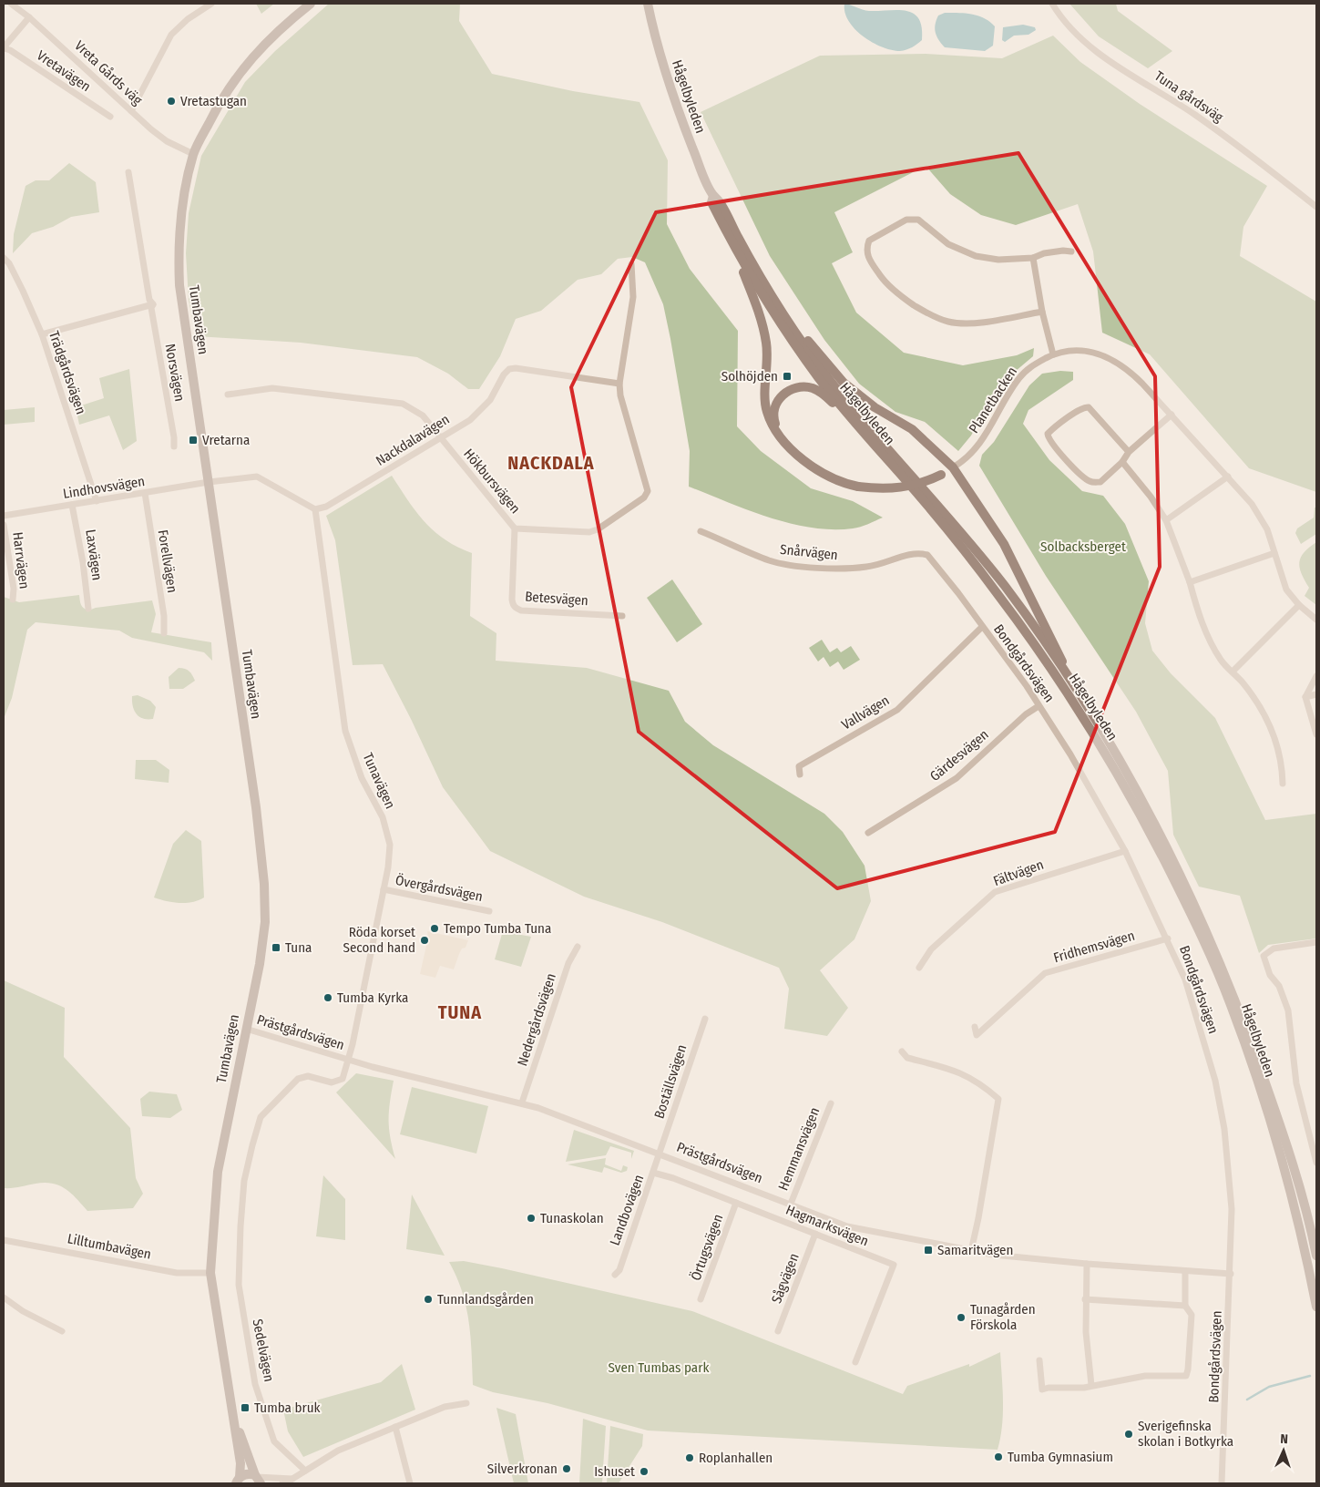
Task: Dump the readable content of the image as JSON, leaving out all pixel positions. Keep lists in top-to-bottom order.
{
  "streets": {
    "main road": ["Hågelbyleden", "Tumbavägen"],
    "street": [
      "Vretavägen",
      "Vreta Gårds väg",
      "Tuna gårdsväg",
      "Trädgårdsvägen",
      "Norsvägen",
      "Planetbacken",
      "Nackdalavägen",
      "Hökbursvägen",
      "Lindhovsvägen",
      "Snårvägen",
      "Laxvägen",
      "Harrvägen",
      "Forellvägen",
      "Betesvägen",
      "Bondgårdsvägen",
      "Vallvägen",
      "Gärdesvägen",
      "Tunavägen",
      "Fältvägen",
      "Övergårdsvägen",
      "Fridhemsvägen",
      "Nedergårdsvägen",
      "Prästgårdsvägen",
      "Boställsvägen",
      "Hemmansvägen",
      "Landbovägen",
      "Hagmarksvägen",
      "Lilltumbavägen",
      "Örtugsvägen",
      "Sågvägen",
      "Sedelvägen"
    ]
  },
  "crossings": [
    ["Vreta Gårds väg", "Tumbavägen"],
    ["Tumbavägen", "Lindhovsvägen"],
    ["Tumbavägen", "Prästgårdsvägen"],
    ["Tumbavägen", "Lilltumbavägen"],
    ["Trädgårdsvägen", "Lindhovsvägen"],
    ["Nackdalavägen", "Hökbursvägen"],
    ["Nackdalavägen", "Tunavägen"],
    ["Hökbursvägen", "Betesvägen"],
    ["Lindhovsvägen", "Laxvägen"],
    ["Lindhovsvägen", "Forellvägen"],
    ["Snårvägen", "Bondgårdsvägen"],
    ["Bondgårdsvägen", "Vallvägen"],
    ["Bondgårdsvägen", "Gärdesvägen"],
    ["Bondgårdsvägen", "Fältvägen"],
    ["Bondgårdsvägen", "Fridhemsvägen"],
    ["Bondgårdsvägen", "Prästgårdsvägen"],
    ["Tunavägen", "Övergårdsvägen"],
    ["Tunavägen", "Prästgårdsvägen"],
    ["Nedergårdsvägen", "Prästgårdsvägen"],
    ["Prästgårdsvägen", "Boställsvägen"],
    ["Prästgårdsvägen", "Hemmansvägen"],
    ["Prästgårdsvägen", "Landbovägen"],
    ["Prästgårdsvägen", "Sedelvägen"],
    ["Boställsvägen", "Landbovägen"],
    ["Landbovägen", "Hagmarksvägen"],
    ["Hagmarksvägen", "Örtugsvägen"],
    ["Hagmarksvägen", "Sågvägen"]
  ],
  "districts": ["NACKDALA", "TUNA"],
  "parks": ["Solbacksberget", "Sven Tumbas park"],
  "places": {
    "other": [
      "Vretastugan",
      "Tempo Tumba Tuna",
      "Röda korset Second hand",
      "Tumba Kyrka",
      "Tunaskolan",
      "Tunnlandsgården",
      "Tunagården Förskola",
      "Sverigefinska skolan i Botkyrka",
      "Tumba Gymnasium",
      "Roplanhallen",
      "Silverkronan",
      "Ishuset"
    ],
    "transit": [
      "Solhöjden",
      "Vretarna",
      "Tuna",
      "Samaritvägen",
      "Tumba bruk"
    ]
  },
  "north": "top"
}
